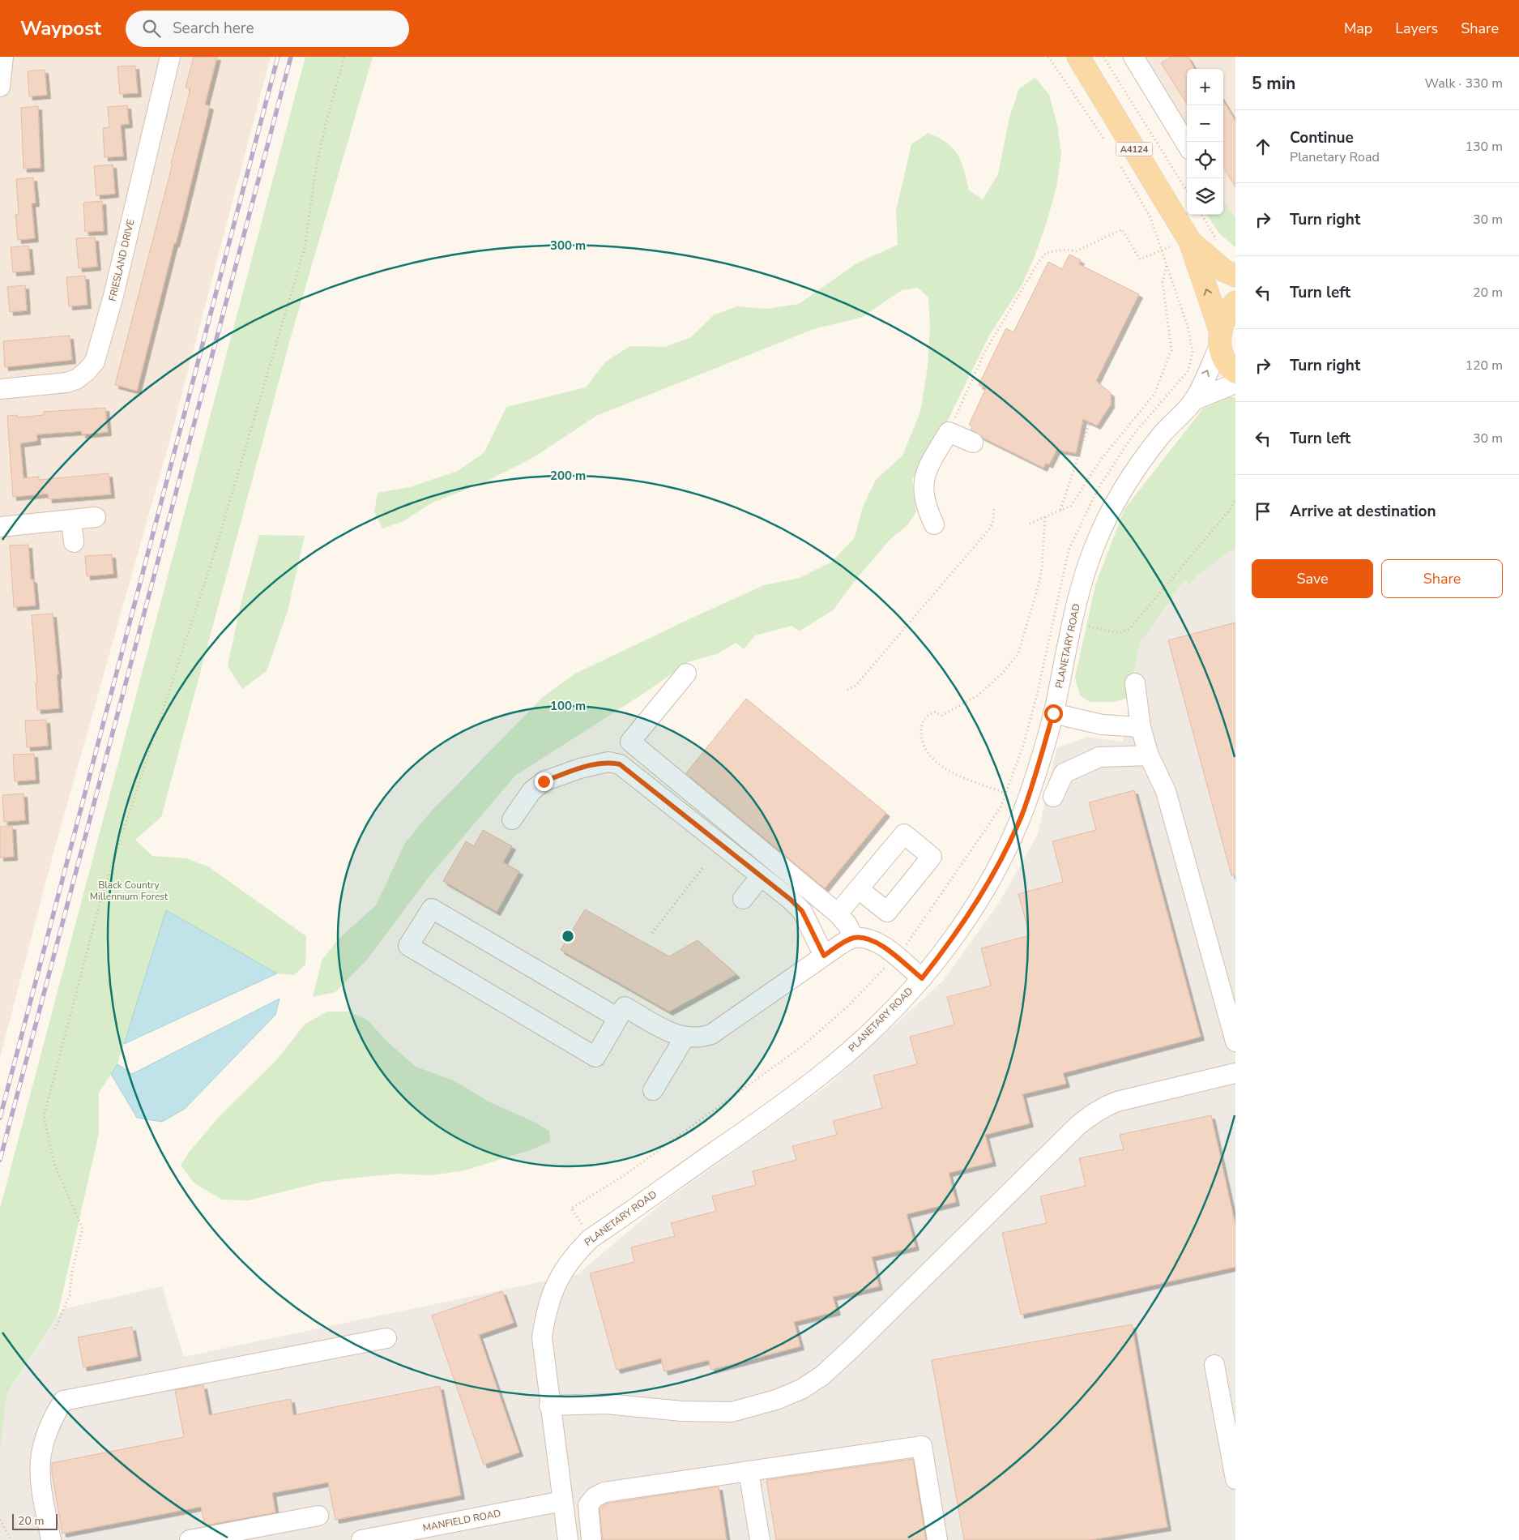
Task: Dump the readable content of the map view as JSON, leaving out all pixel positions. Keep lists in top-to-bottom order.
{
  "streets": {
    "main road": ["A4124"],
    "street": ["FRIESLAND DRIVE", "PLANETARY ROAD", "MANFIELD ROAD"]
  },
  "crossings": [
    ["A4124", "PLANETARY ROAD"],
    ["PLANETARY ROAD", "MANFIELD ROAD"]
  ],
  "parks": ["Black Country Millennium Forest"],
  "scale_bar": "20 m",
  "page": {
    "header": "Waypost",
    "search": "Search here",
    "nav": ["Map", "Layers", "Share"],
    "heading": ["5 min", "Walk · 330 m"],
    "map_buttons": ["+", "−"],
    "list": [
      ["Continue", "Planetary Road", "130 m"],
      ["Turn right", "30 m"],
      ["Turn left", "20 m"],
      ["Turn right", "120 m"],
      ["Turn left", "30 m"],
      "Arrive at destination"
    ],
    "buttons": ["Save", "Share"],
    "scale": "20 m"
  },
  "rings": ["300 m", "200 m", "100 m"]
}
